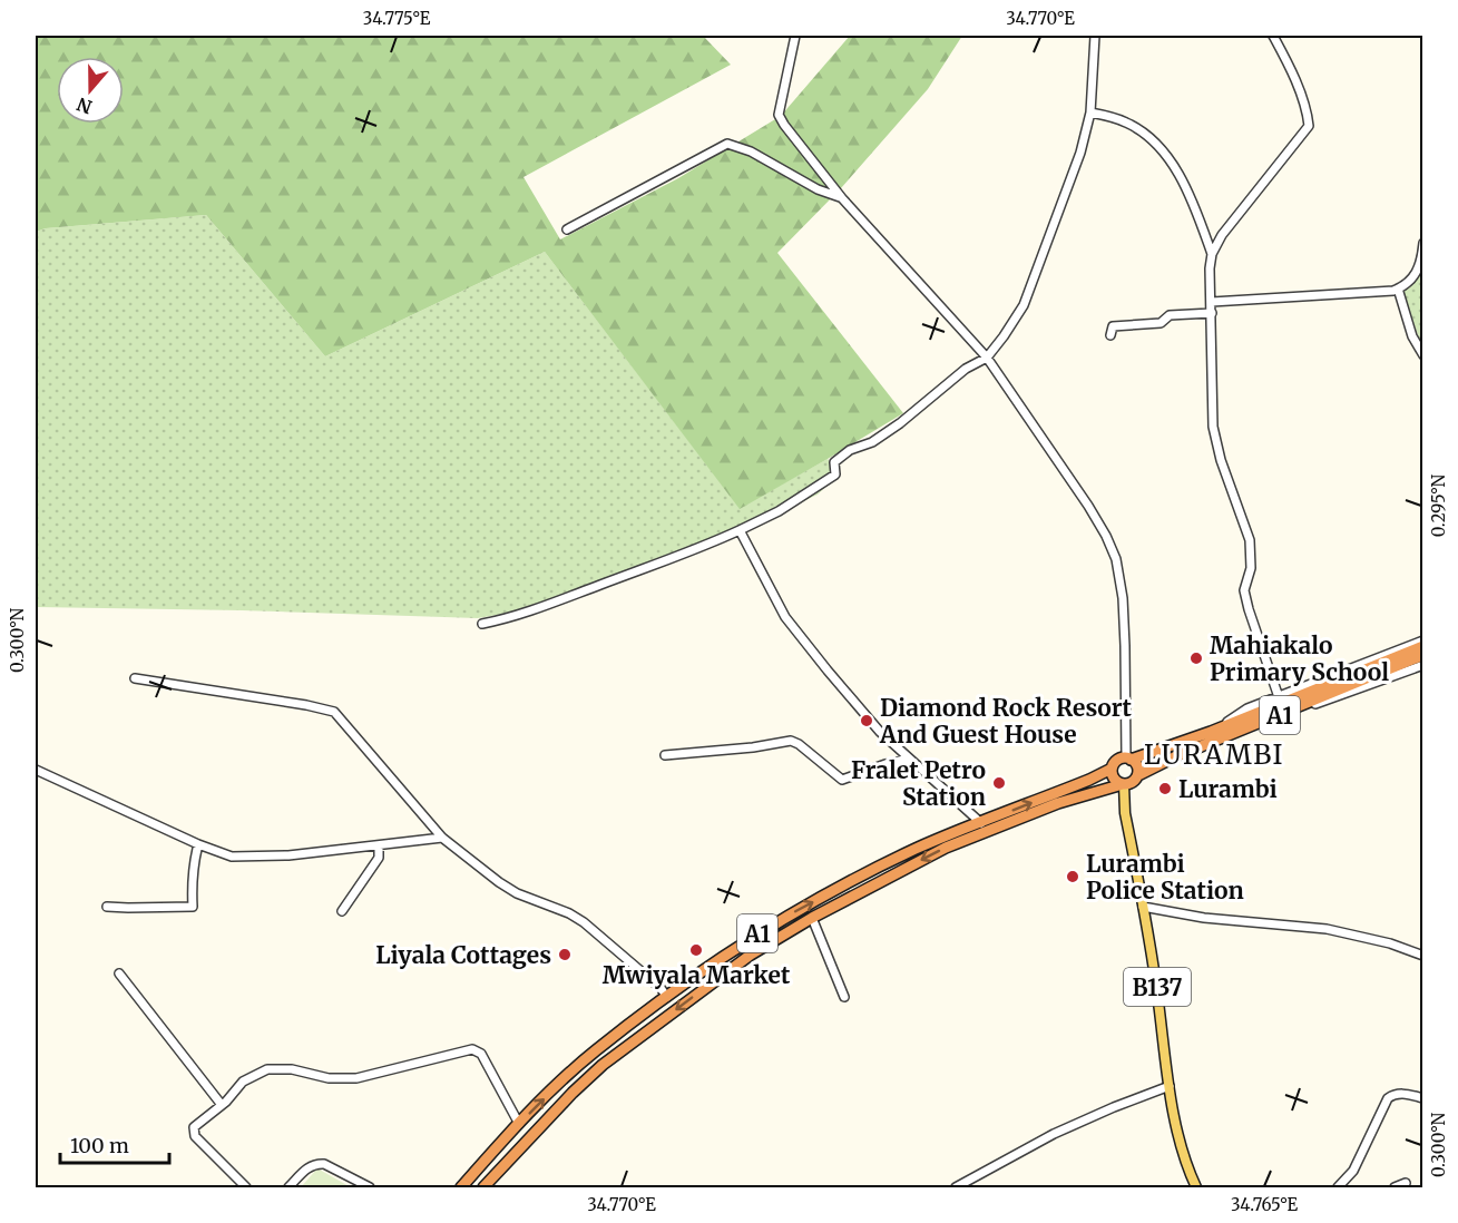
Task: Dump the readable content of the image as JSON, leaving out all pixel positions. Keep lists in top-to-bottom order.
{
  "streets": {
    "highway": ["A1"],
    "main road": ["B137"]
  },
  "crossings": [
    ["A1", "B137"]
  ],
  "districts": ["LURAMBI"],
  "places": [
    "Mahiakalo Primary School",
    "Diamond Rock Resort And Guest House",
    "Fralet Petro Station",
    "Lurambi",
    "Lurambi Police Station",
    "Mwiyala Market",
    "Liyala Cottages"
  ],
  "scale_bar": "100 m",
  "north": "bottom",
  "coordinates": [
    "34.775°E",
    "34.770°E",
    "0.295°N",
    "0.300°N",
    "34.765°E"
  ]
}
